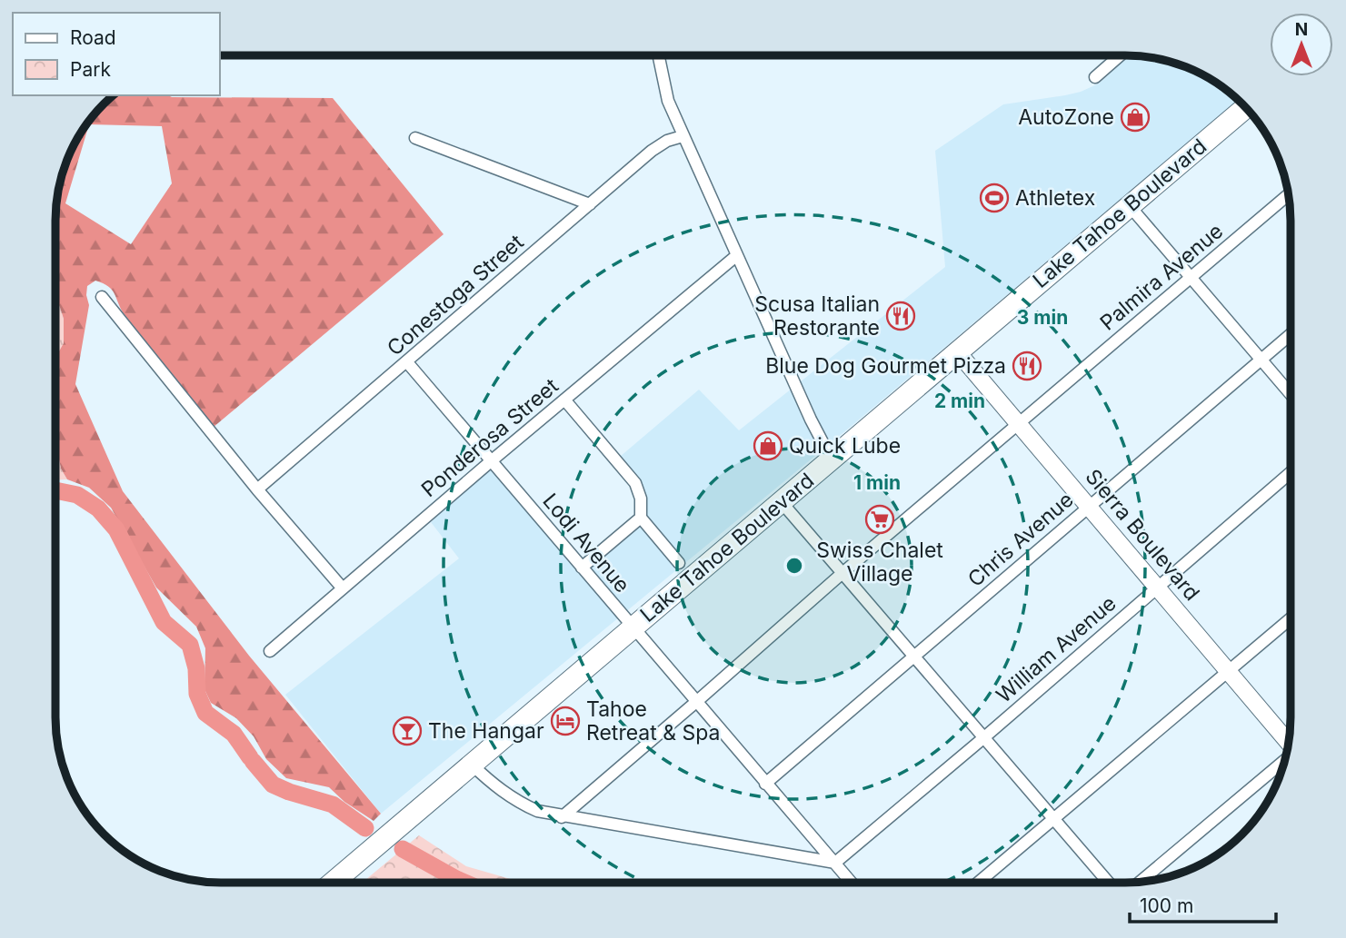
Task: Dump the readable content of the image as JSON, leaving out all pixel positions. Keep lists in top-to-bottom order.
{
  "streets": {
    "highway": ["Lake Tahoe Boulevard"],
    "street": [
      "Palmira Avenue",
      "Conestoga Street",
      "Ponderosa Street",
      "Sierra Boulevard",
      "Chris Avenue",
      "Lodi Avenue",
      "William Avenue"
    ]
  },
  "crossings": [
    ["Lake Tahoe Boulevard", "Sierra Boulevard"],
    ["Lake Tahoe Boulevard", "Lodi Avenue"],
    ["Palmira Avenue", "Sierra Boulevard"],
    ["Palmira Avenue", "Lodi Avenue"],
    ["Conestoga Street", "Lodi Avenue"],
    ["Ponderosa Street", "Lodi Avenue"],
    ["Sierra Boulevard", "Chris Avenue"],
    ["Sierra Boulevard", "William Avenue"],
    ["Chris Avenue", "Lodi Avenue"],
    ["Lodi Avenue", "William Avenue"]
  ],
  "places": {
    "shop": ["AutoZone", "Quick Lube"],
    "sports": ["Athletex"],
    "restaurant": ["Scusa Italian Restorante", "Blue Dog Gourmet Pizza"],
    "supermarket": ["Swiss Chalet Village"],
    "hotel": ["Tahoe Retreat & Spa"],
    "bar": ["The Hangar"]
  },
  "legend": ["Road", "Park"],
  "scale_bar": "100 m",
  "north": "top",
  "rings": ["3 min", "2 min", "1 min"]
}
